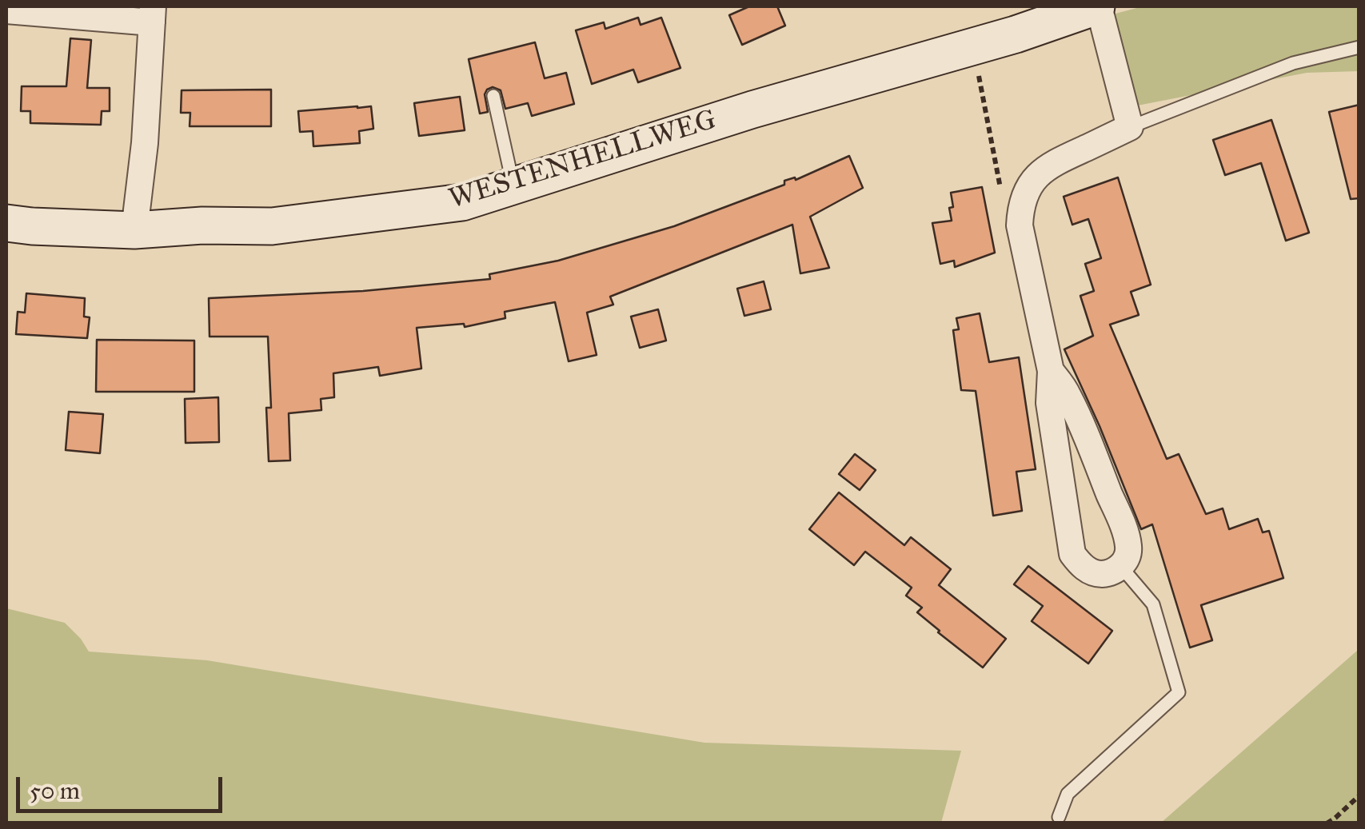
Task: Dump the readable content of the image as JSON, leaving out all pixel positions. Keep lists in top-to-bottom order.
{
  "streets": {
    "main road": ["WESTENHELLWEG"]
  },
  "scale_bar": "50 m"
}
